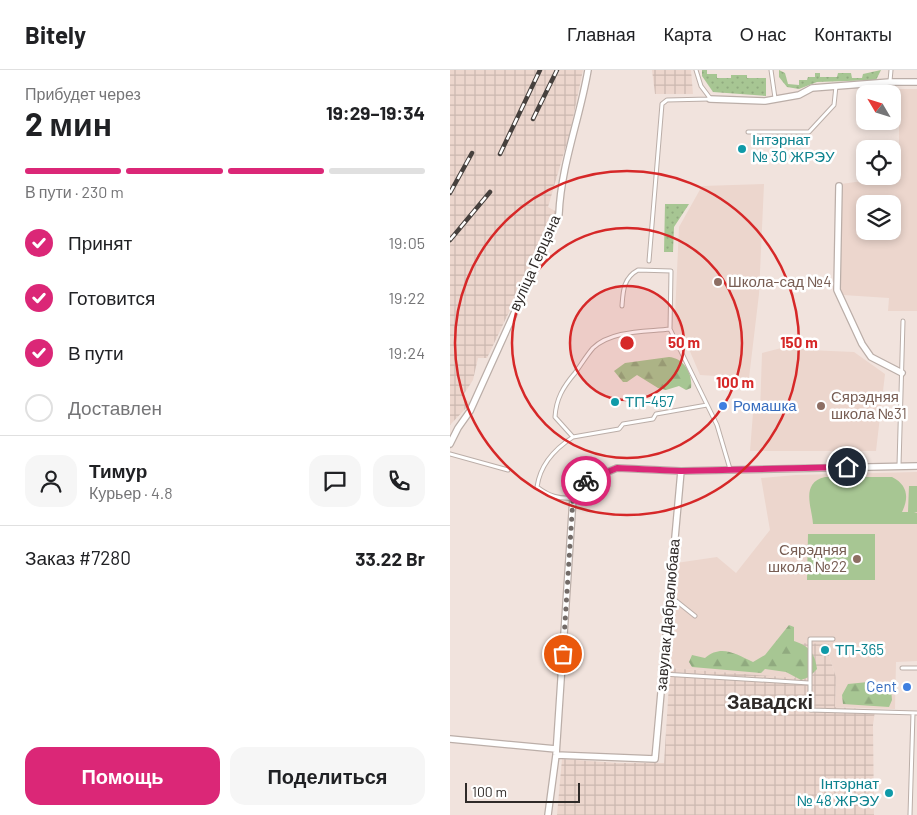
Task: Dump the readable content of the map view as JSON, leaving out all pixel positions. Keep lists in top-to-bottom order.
{
  "streets": {
    "street": ["вуліца Герцэна", "завулак Дабралюбава"]
  },
  "districts": ["Завадскі"],
  "places": [
    "Інтэрнат № 30 ЖРЭУ",
    "Школа-сад №4",
    "ТП-457",
    "Ромашка",
    "Сярэдняя школа №31",
    "Сярэдняя школа №22",
    "ТП-365",
    "Cent",
    "Інтэрнат № 48 ЖРЭУ"
  ],
  "scale_bar": "100 m",
  "north": "top left",
  "page": {
    "header": "Bitely",
    "nav": [
      "Главная",
      "Карта",
      "О нас",
      "Контакты"
    ],
    "heading": ["2 мин", "Прибудет через", "19:29–19:34"],
    "panel": [
      "Тимур",
      "Курьер · 4.8",
      "Заказ #7280",
      "33.22 Br"
    ],
    "bar": "В пути · 230 m",
    "list": [
      ["Принят", "19:05"],
      ["Готовится", "19:22"],
      ["В пути", "19:24"],
      "Доставлен"
    ],
    "buttons": ["Помощь", "Поделиться"],
    "scale": "100 m"
  },
  "rings": ["50 m", "150 m", "100 m"]
}
